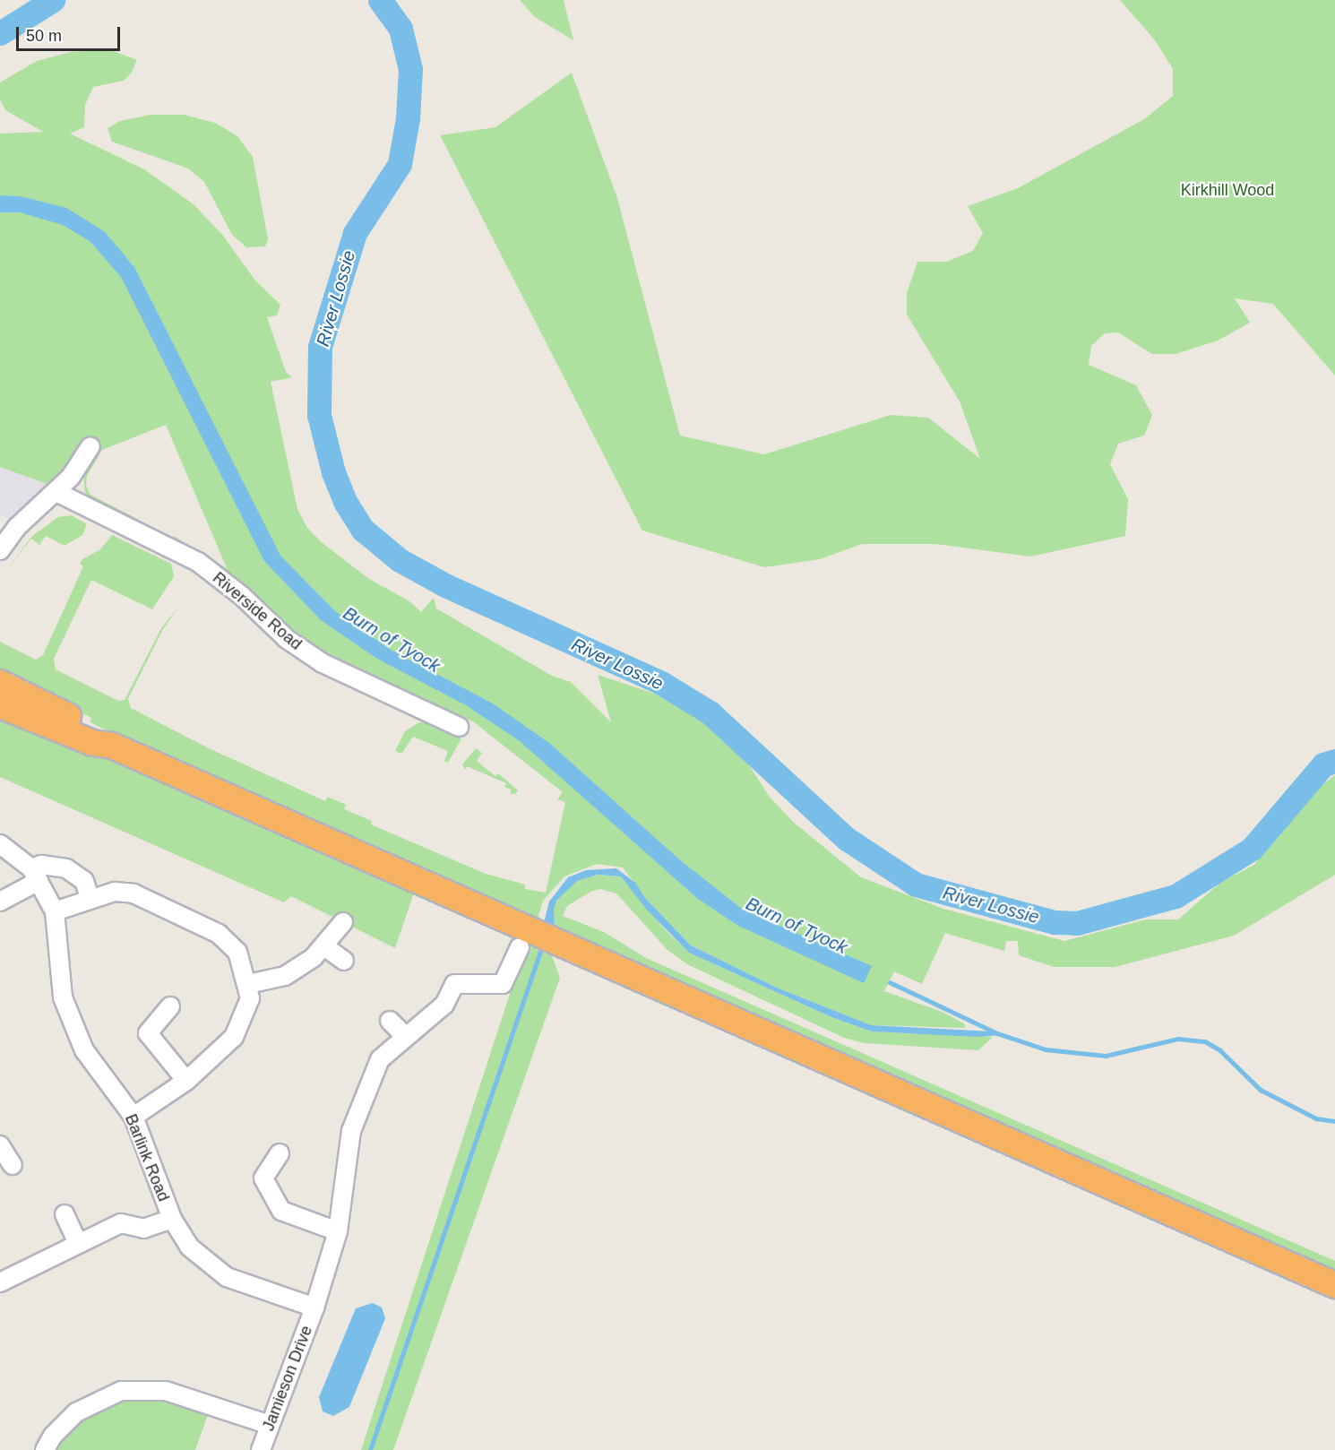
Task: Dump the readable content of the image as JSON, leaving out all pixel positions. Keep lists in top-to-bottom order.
{
  "streets": {
    "street": ["Riverside Road", "Barlink Road", "Jamieson Drive"]
  },
  "crossings": [
    ["Barlink Road", "Jamieson Drive"]
  ],
  "water": ["River Lossie", "Burn of Tyock"],
  "parks": ["Kirkhill Wood"],
  "scale_bar": "50 m"
}
